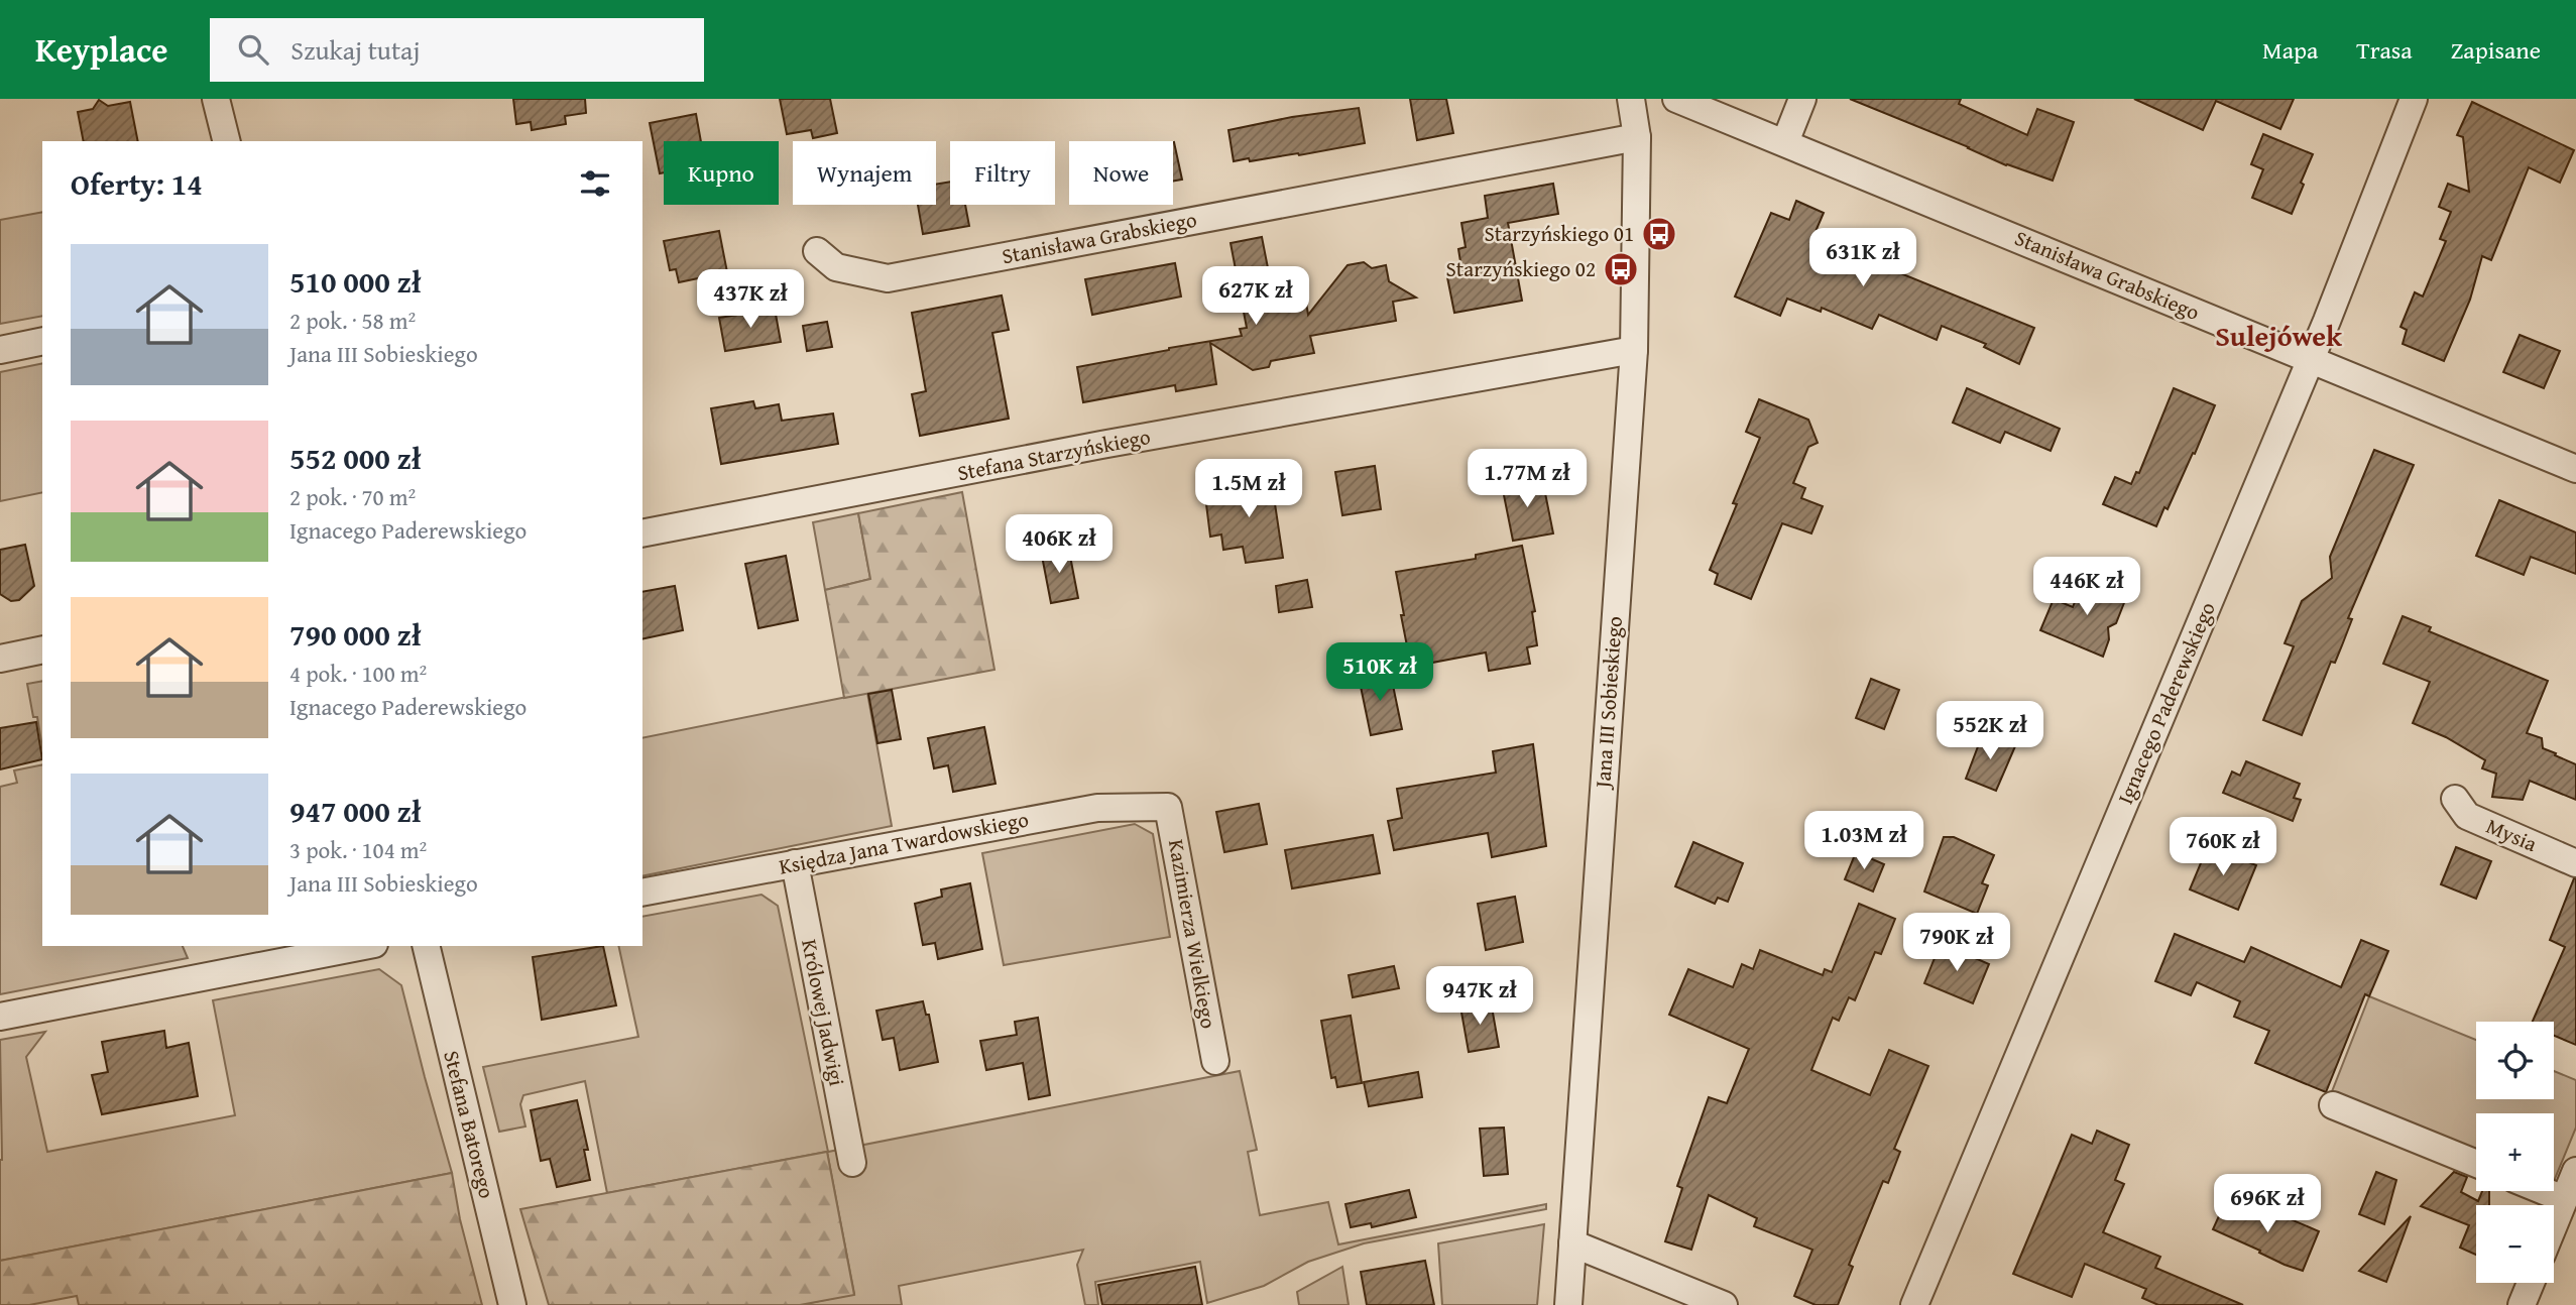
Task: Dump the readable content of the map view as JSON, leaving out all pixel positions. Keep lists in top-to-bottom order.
{
  "streets": {
    "street": [
      "Stanisława Grabskiego",
      "Stefana Starzyńskiego",
      "Jana III Sobieskiego",
      "Ignacego Paderewskiego",
      "Mysia",
      "Księdza Jana Twardowskiego",
      "Kazimierza Wielkiego",
      "Królowej Jadwigi",
      "Stefana Batorego"
    ]
  },
  "crossings": [
    ["Stanisława Grabskiego", "Jana III Sobieskiego"],
    ["Stanisława Grabskiego", "Ignacego Paderewskiego"],
    ["Stefana Starzyńskiego", "Jana III Sobieskiego"],
    ["Księdza Jana Twardowskiego", "Kazimierza Wielkiego"],
    ["Księdza Jana Twardowskiego", "Królowej Jadwigi"]
  ],
  "districts": ["Sulejówek"],
  "places": {
    "bus stop": ["Starzyńskiego 01", "Starzyńskiego 02"]
  },
  "page": {
    "header": "Keyplace",
    "search": "Szukaj tutaj",
    "nav": ["Mapa", "Trasa", "Zapisane"],
    "chip": [
      "Kupno",
      "Wynajem",
      "Filtry",
      "Nowe"
    ],
    "heading": "Oferty: 14",
    "list": [
      {
        "name": "510 000 zł",
        "note": "2 pok. · 58 m² · Jana III Sobieskiego"
      },
      {
        "name": "552 000 zł",
        "note": "2 pok. · 70 m² · Ignacego Paderewskiego"
      },
      {
        "name": "790 000 zł",
        "note": "4 pok. · 100 m² · Ignacego Paderewskiego"
      },
      {
        "name": "947 000 zł",
        "note": "3 pok. · 104 m² · Jana III Sobieskiego"
      }
    ],
    "price": [
      "631K zł",
      "627K zł",
      "437K zł",
      "1.77M zł",
      "1.5M zł",
      "406K zł",
      "446K zł",
      "510K zł",
      "552K zł",
      "1.03M zł",
      "760K zł",
      "790K zł",
      "947K zł",
      "696K zł"
    ],
    "map_buttons": ["+", "−"]
  }
}
